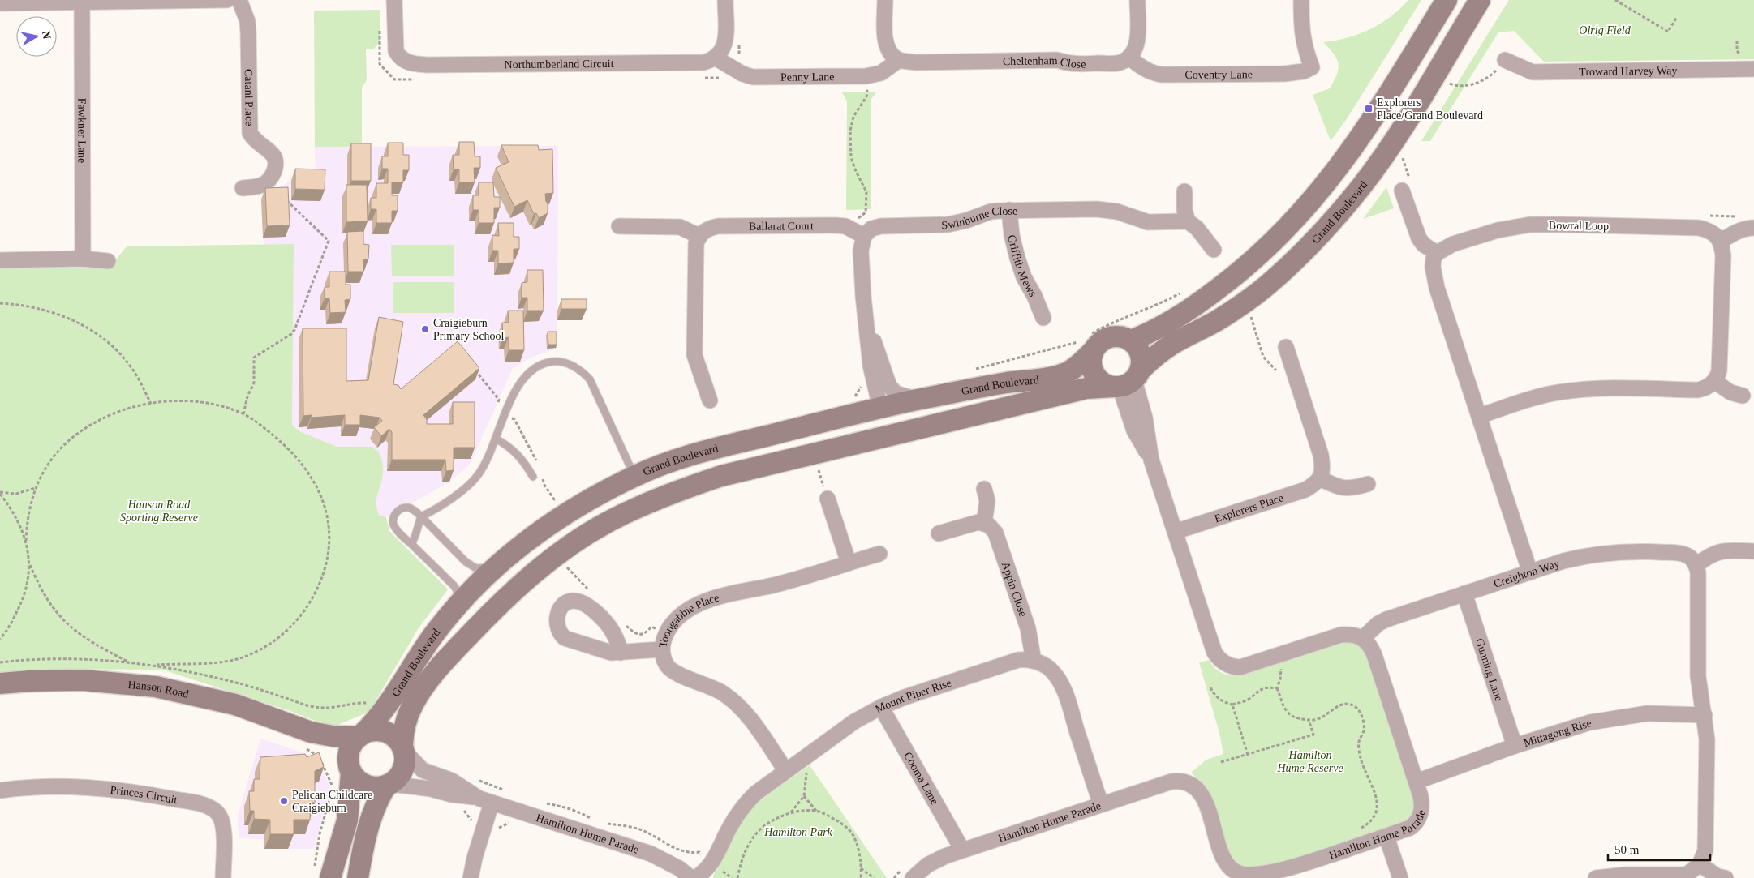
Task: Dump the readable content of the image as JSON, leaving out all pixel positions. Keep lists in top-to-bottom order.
{
  "streets": {
    "street": [
      "Cheltenham Close",
      "Northumberland Circuit",
      "Troward Harvey Way",
      "Coventry Lane",
      "Penny Lane",
      "Catani Place",
      "Fawkner Lane",
      "Grand Boulevard",
      "Swinburne Close",
      "Bowral Loop",
      "Ballarat Court",
      "Griffith Mews",
      "Explorers Place",
      "Creighton Way",
      "Appin Close",
      "Toongabbie Place",
      "Gunning Lane",
      "Hanson Road",
      "Mount Piper Rise",
      "Mittagong Rise",
      "Cooma Lane",
      "Princes Circuit",
      "Hamilton Hume Parade"
    ]
  },
  "crossings": [
    ["Cheltenham Close", "Coventry Lane"],
    ["Cheltenham Close", "Penny Lane"],
    ["Northumberland Circuit", "Penny Lane"],
    ["Grand Boulevard", "Hanson Road"],
    ["Grand Boulevard", "Hamilton Hume Parade"],
    ["Swinburne Close", "Ballarat Court"],
    ["Swinburne Close", "Griffith Mews"],
    ["Creighton Way", "Gunning Lane"],
    ["Creighton Way", "Hamilton Hume Parade"],
    ["Appin Close", "Mount Piper Rise"],
    ["Toongabbie Place", "Mount Piper Rise"],
    ["Gunning Lane", "Mittagong Rise"],
    ["Hanson Road", "Hamilton Hume Parade"],
    ["Mount Piper Rise", "Cooma Lane"],
    ["Mittagong Rise", "Hamilton Hume Parade"],
    ["Cooma Lane", "Hamilton Hume Parade"]
  ],
  "parks": [
    "Olrig Field",
    "Hanson Road Sporting Reserve",
    "Hamilton Hume Reserve",
    "Hamilton Park"
  ],
  "places": {
    "transit": ["Explorers Place/Grand Boulevard"],
    "other": ["Craigieburn Primary School", "Pelican Childcare Craigieburn"]
  },
  "scale_bar": "50 m",
  "north": "right"
}
